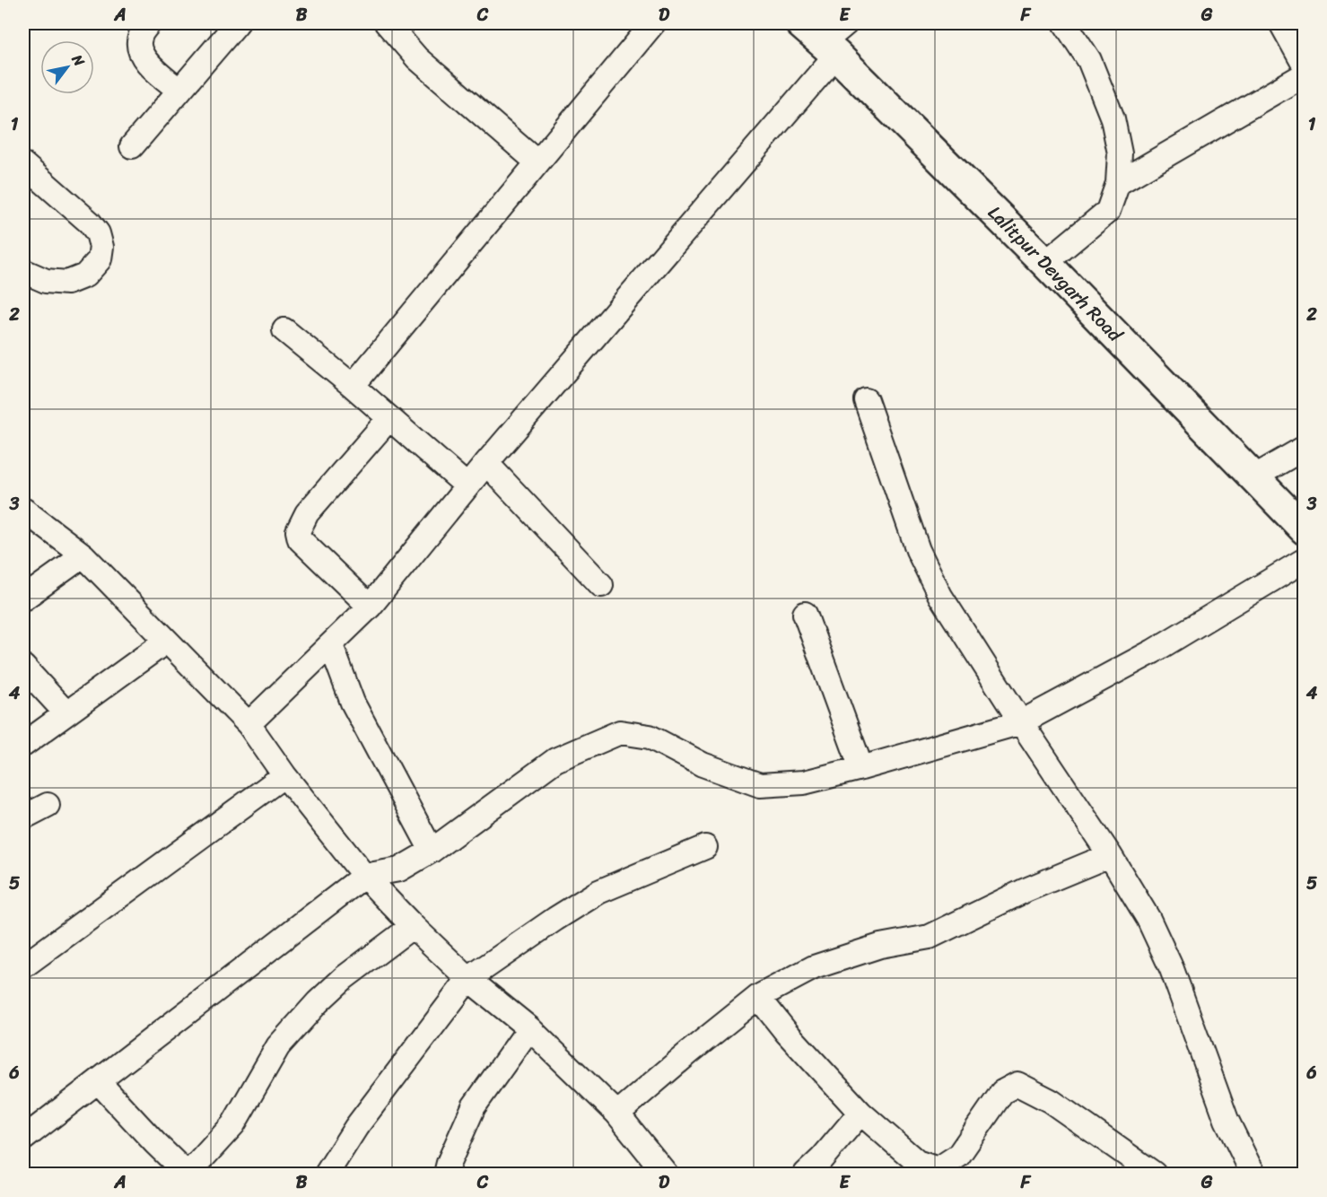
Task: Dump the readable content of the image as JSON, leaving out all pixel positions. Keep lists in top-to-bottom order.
{
  "streets": {
    "main road": ["Lalitpur Devgarh Road"]
  },
  "north": "top right",
  "grid": {
    "columns": [
      "A",
      "B",
      "C",
      "D",
      "E",
      "F",
      "G"
    ],
    "rows": [
      "1",
      "2",
      "3",
      "4",
      "5",
      "6"
    ]
  }
}
